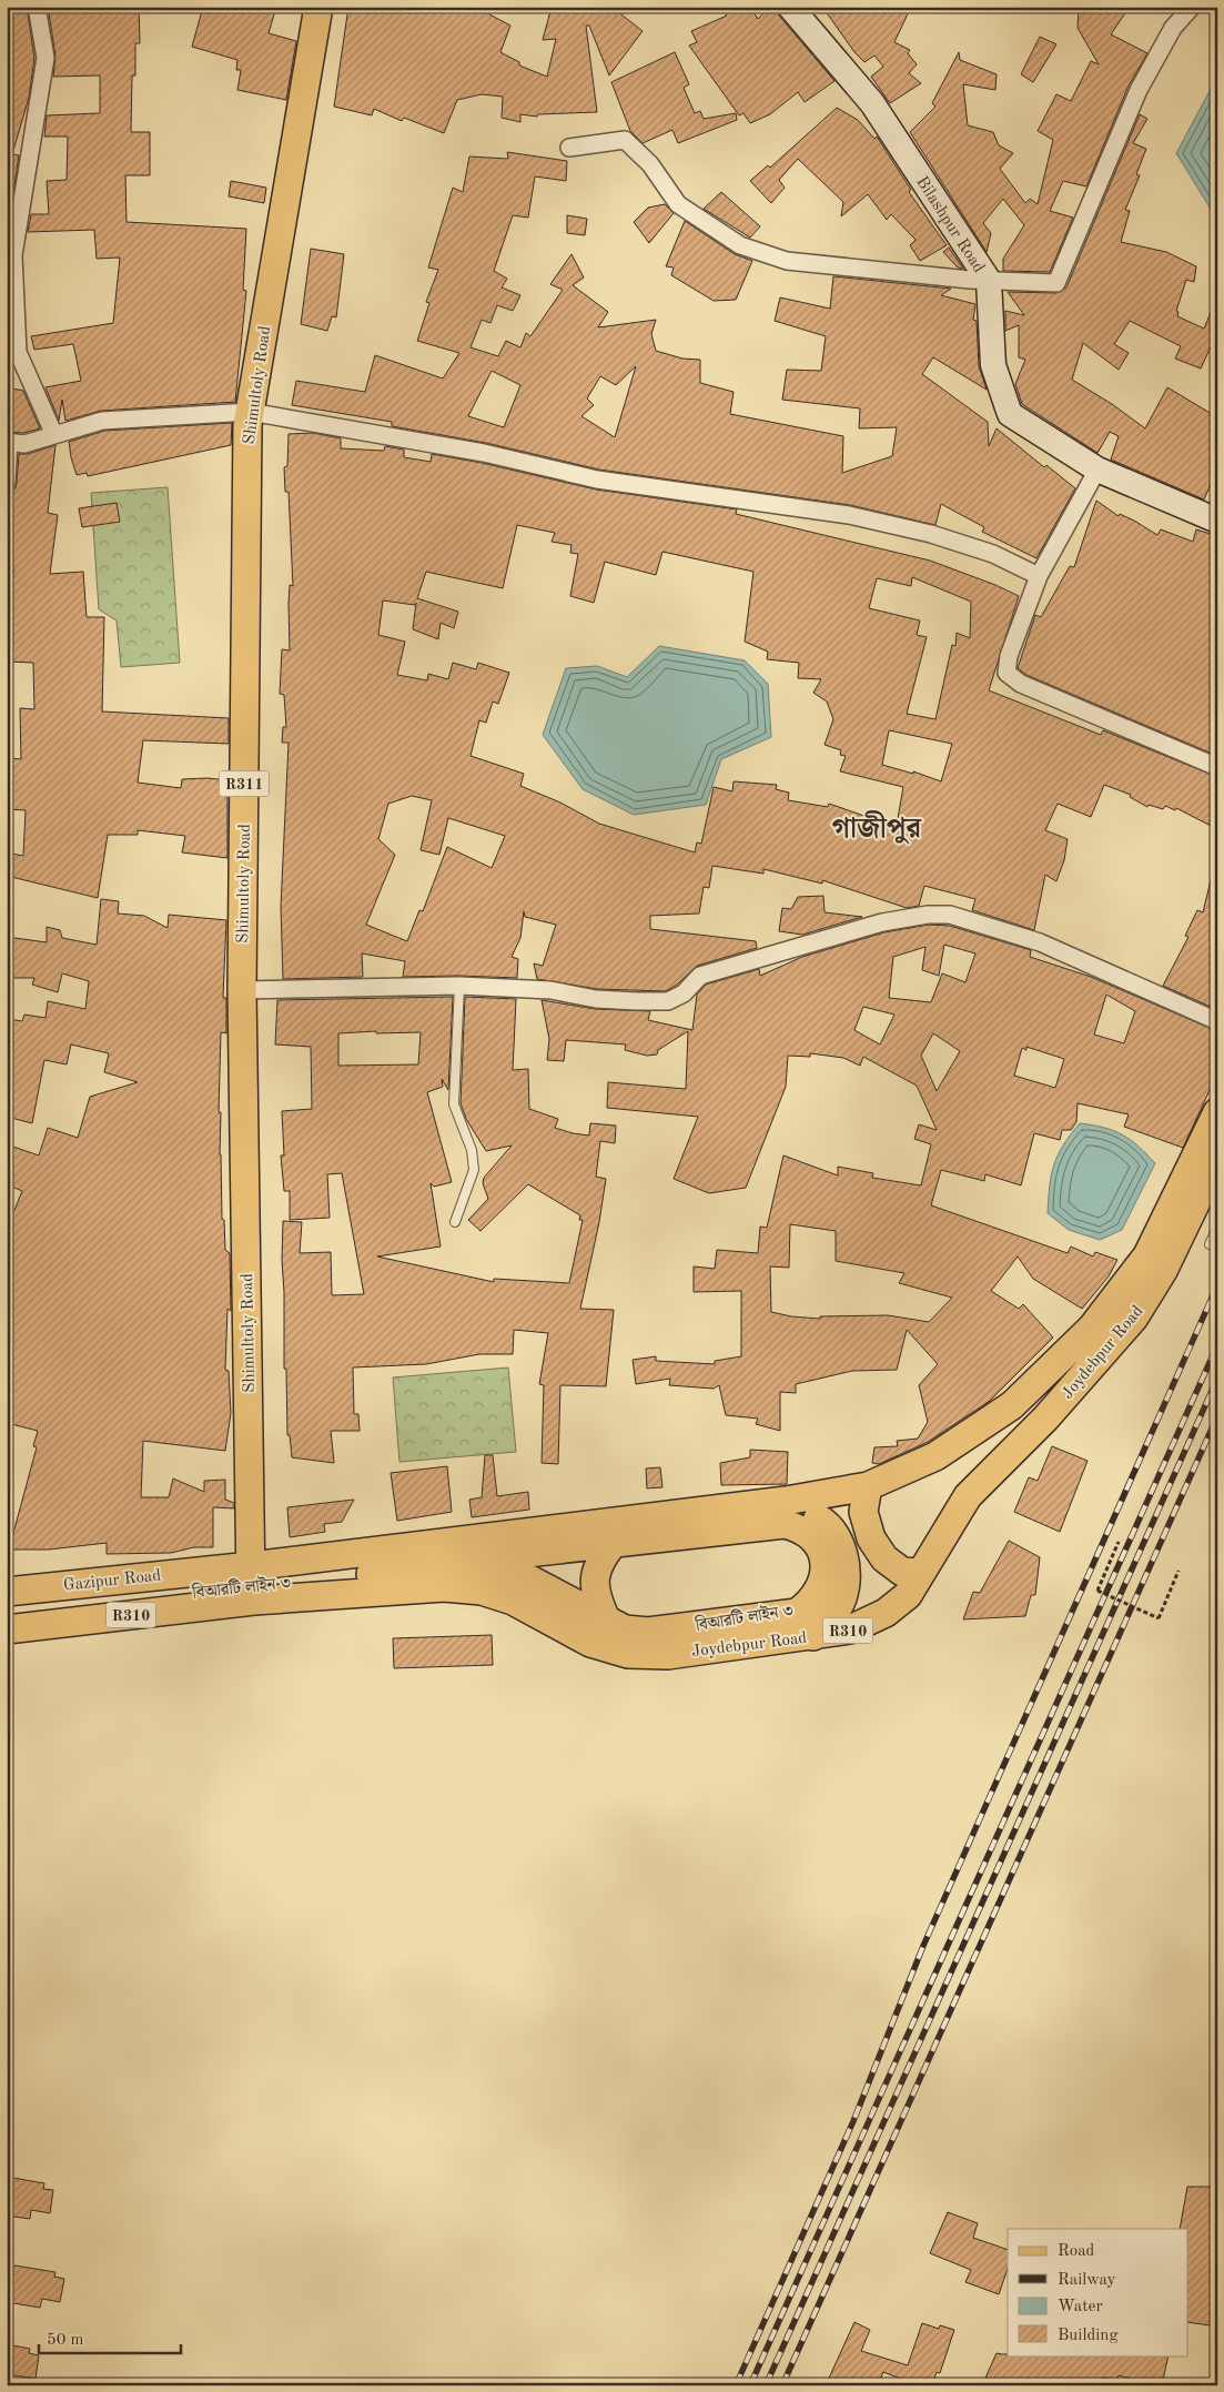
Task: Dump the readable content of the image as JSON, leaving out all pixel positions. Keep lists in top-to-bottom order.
{
  "streets": {
    "main road": [
      "Bilashpur Road",
      "Shimultoly Road",
      "R311",
      "Joydebpur Road",
      "Gazipur Road",
      "বিআরটি লাইন ৩",
      "R310"
    ]
  },
  "crossings": [
    ["Shimultoly Road", "Joydebpur Road"],
    ["Shimultoly Road", "Gazipur Road"],
    ["Shimultoly Road", "বিআরটি লাইন ৩"],
    ["Shimultoly Road", "R310"],
    ["Joydebpur Road", "Gazipur Road"],
    ["Joydebpur Road", "বিআরটি লাইন ৩"],
    ["Joydebpur Road", "R310"],
    ["Gazipur Road", "বিআরটি লাইন ৩"],
    ["Gazipur Road", "R310"],
    ["বিআরটি লাইন ৩", "R310"]
  ],
  "districts": ["গাজীপুর"],
  "legend": [
    "Road",
    "Railway",
    "Water",
    "Building"
  ],
  "scale_bar": "50 m"
}
